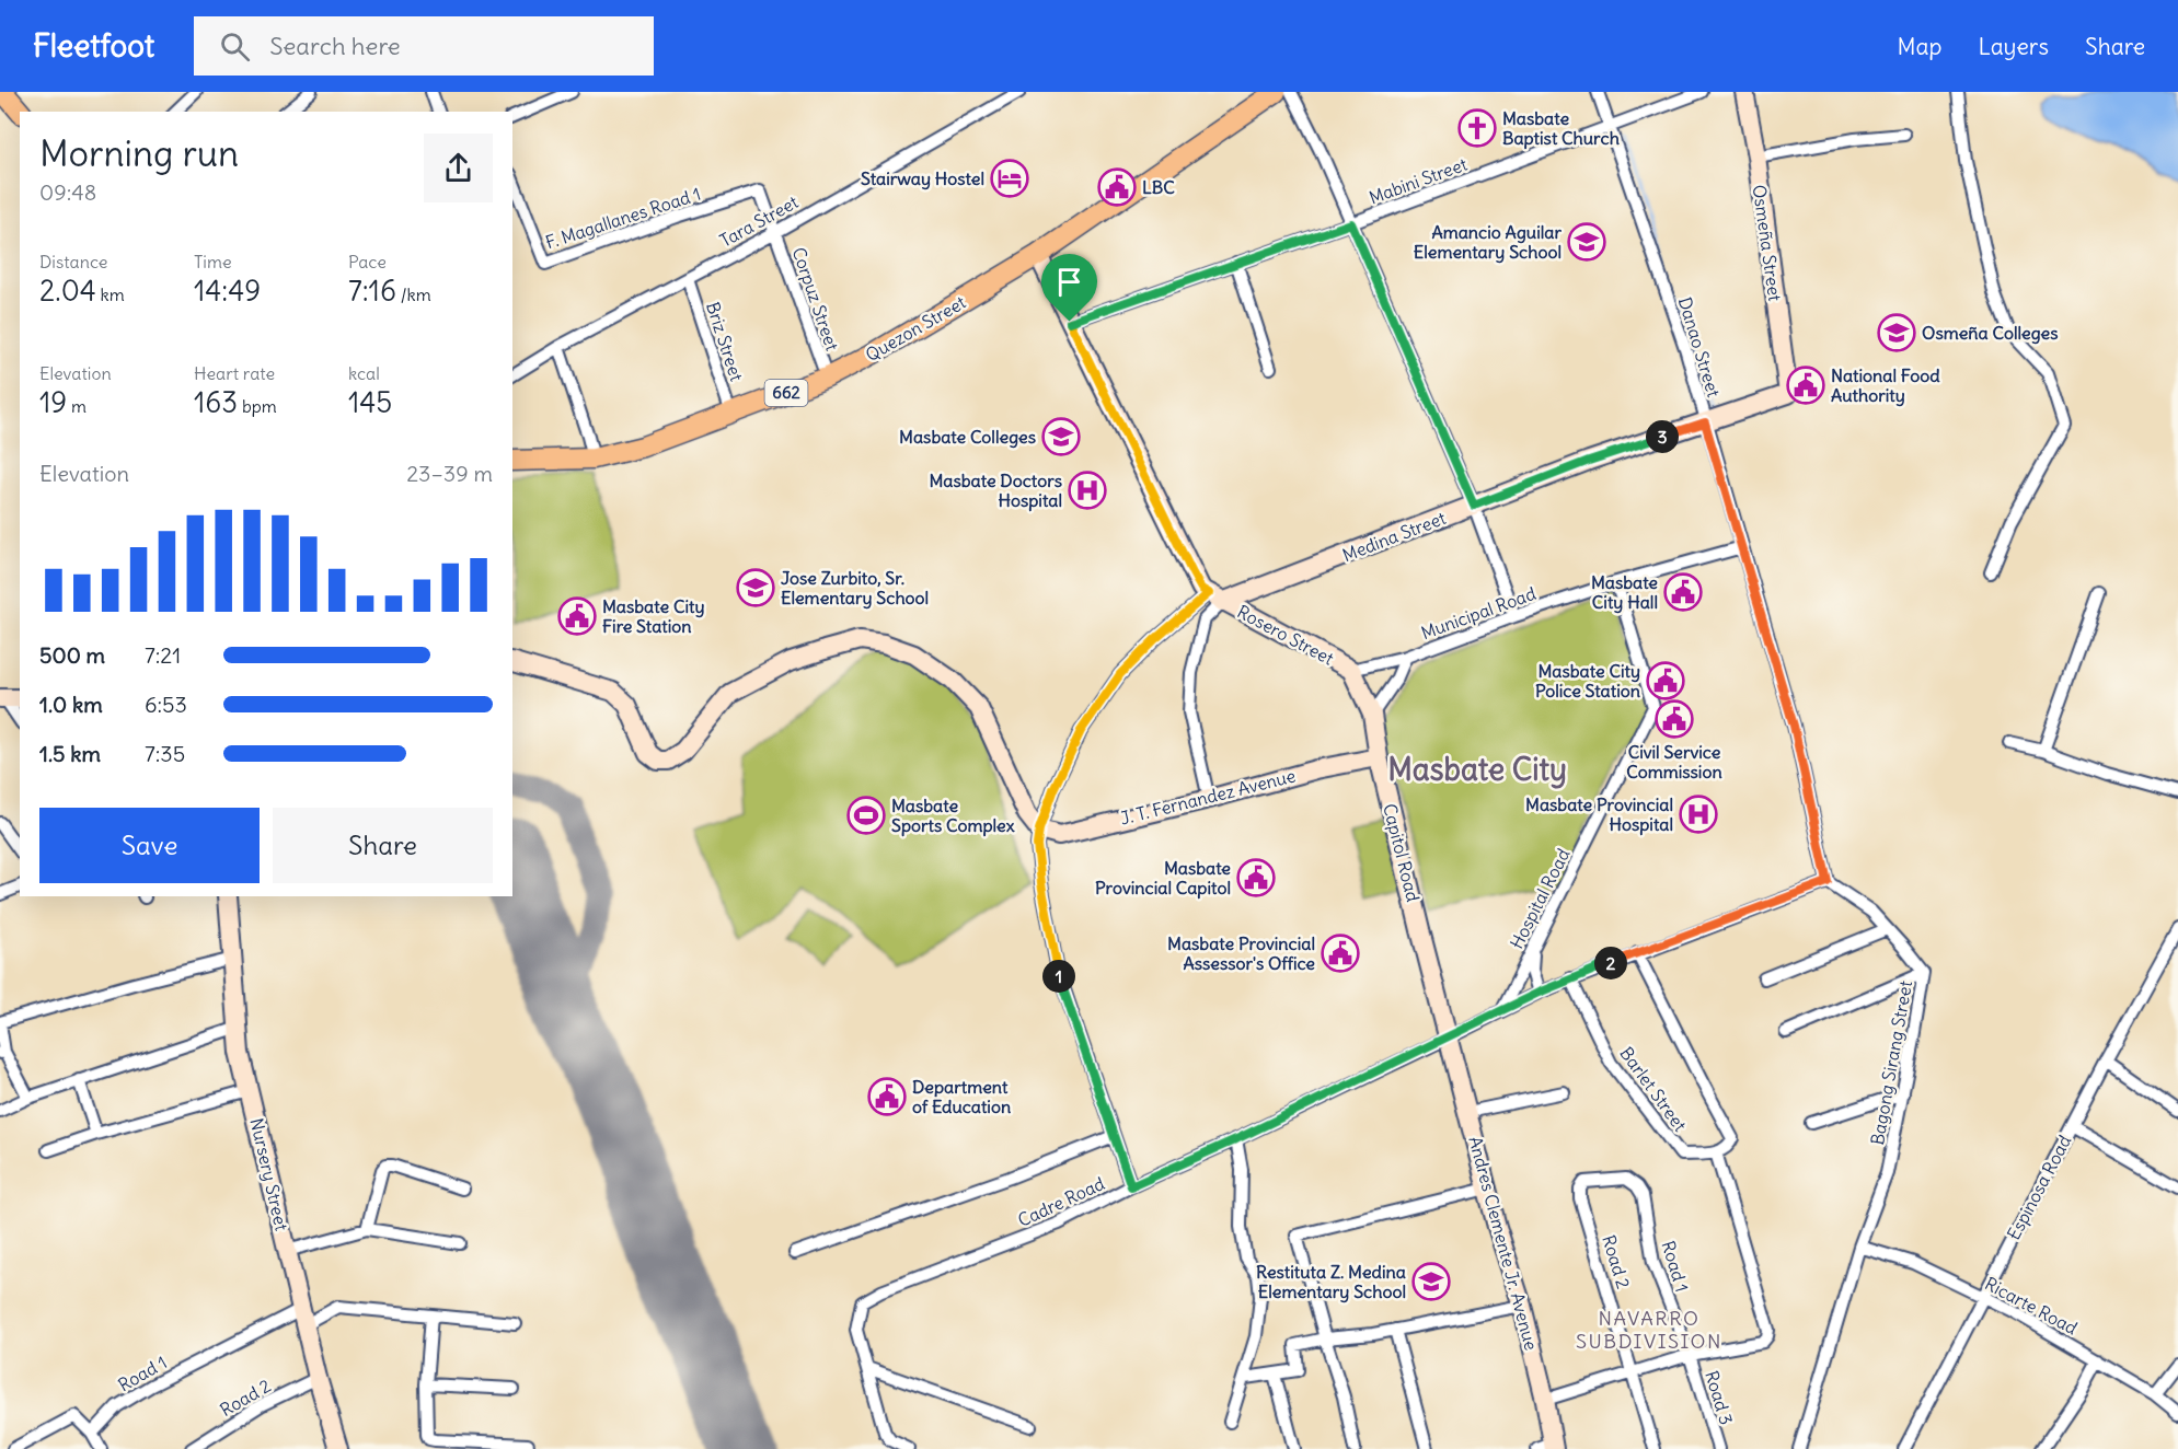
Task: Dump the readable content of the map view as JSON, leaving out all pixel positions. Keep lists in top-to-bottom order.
{
  "streets": {
    "main road": ["Quezon Street", "662"],
    "street": [
      "Mabini Street",
      "F. Magallanes Road 1",
      "Tara Street",
      "Osmeña Street",
      "Corpuz Street",
      "Briz Street",
      "Danao Street",
      "Medina Street",
      "Municipal Road",
      "Rosero Street",
      "J. T. Fernandez Avenue",
      "Capitol Road",
      "Hospital Road",
      "Bagong Sirang Street",
      "Barlet Street",
      "Nursery Street",
      "Espinosa Road",
      "Cadre Road",
      "Andres Clemente Jr. Avenue",
      "Road 2",
      "Road 1",
      "Ricarte Road",
      "Road 3"
    ]
  },
  "crossings": [
    ["Mabini Street", "Danao Street"],
    ["Mabini Street", "Rosero Street"],
    ["F. Magallanes Road 1", "Tara Street"],
    ["F. Magallanes Road 1", "Corpuz Street"],
    ["Tara Street", "Corpuz Street"],
    ["Tara Street", "Briz Street"],
    ["Osmeña Street", "Medina Street"],
    ["Corpuz Street", "Quezon Street"],
    ["Quezon Street", "Briz Street"],
    ["Quezon Street", "Rosero Street"],
    ["Danao Street", "Medina Street"],
    ["Danao Street", "Municipal Road"],
    ["Danao Street", "Bagong Sirang Street"],
    ["Danao Street", "Cadre Road"],
    ["Medina Street", "Rosero Street"],
    ["Municipal Road", "Rosero Street"],
    ["Municipal Road", "Capitol Road"],
    ["Municipal Road", "Hospital Road"],
    ["Rosero Street", "Capitol Road"],
    ["J. T. Fernandez Avenue", "Capitol Road"],
    ["Capitol Road", "Cadre Road"],
    ["Capitol Road", "Andres Clemente Jr. Avenue"],
    ["Hospital Road", "Cadre Road"],
    ["Bagong Sirang Street", "Cadre Road"],
    ["Bagong Sirang Street", "Ricarte Road"],
    ["Barlet Street", "Cadre Road"],
    ["Nursery Street", "Road 2"],
    ["Nursery Street", "Road 1"],
    ["Espinosa Road", "Ricarte Road"],
    ["Cadre Road", "Andres Clemente Jr. Avenue"],
    ["Road 2", "Road 1"],
    ["Road 1", "Road 3"]
  ],
  "districts": ["Masbate City", "NAVARRO SUBDIVISION"],
  "places": {
    "church": ["Masbate Baptist Church"],
    "hotel": ["Stairway Hostel"],
    "public building": [
      "LBC",
      "National Food Authority",
      "Masbate City Hall",
      "Masbate City Fire Station",
      "Masbate City Police Station",
      "Civil Service Commission",
      "Masbate Provincial Capitol",
      "Masbate Provincial Assessor's Office",
      "Department of Education"
    ],
    "school or university": [
      "Amancio Aguilar Elementary School",
      "Osmeña Colleges",
      "Masbate Colleges",
      "Jose Zurbito, Sr. Elementary School",
      "Restituta Z. Medina Elementary School"
    ],
    "hospital": ["Masbate Doctors Hospital", "Masbate Provincial Hospital"],
    "sports": ["Masbate Sports Complex"]
  },
  "page": {
    "header": "Fleetfoot",
    "search": "Search here",
    "nav": ["Map", "Layers", "Share"],
    "heading": ["Morning run", "09:48"],
    "stats": [
      ["Distance", "2.04 km"],
      ["Time", "14:49"],
      ["Pace", "7:16 /km"],
      ["Elevation", "19 m"],
      ["Heart rate", "163 bpm"],
      ["kcal", "145"]
    ],
    "pins": ["3", "2", "1"],
    "chart": ["Elevation", "23–39 m"],
    "list": [
      {
        "name": "500 m",
        "note": "7:21"
      },
      {
        "name": "1.0 km",
        "note": "6:53"
      },
      {
        "name": "1.5 km",
        "note": "7:35"
      }
    ],
    "buttons": ["Save", "Share"]
  }
}
